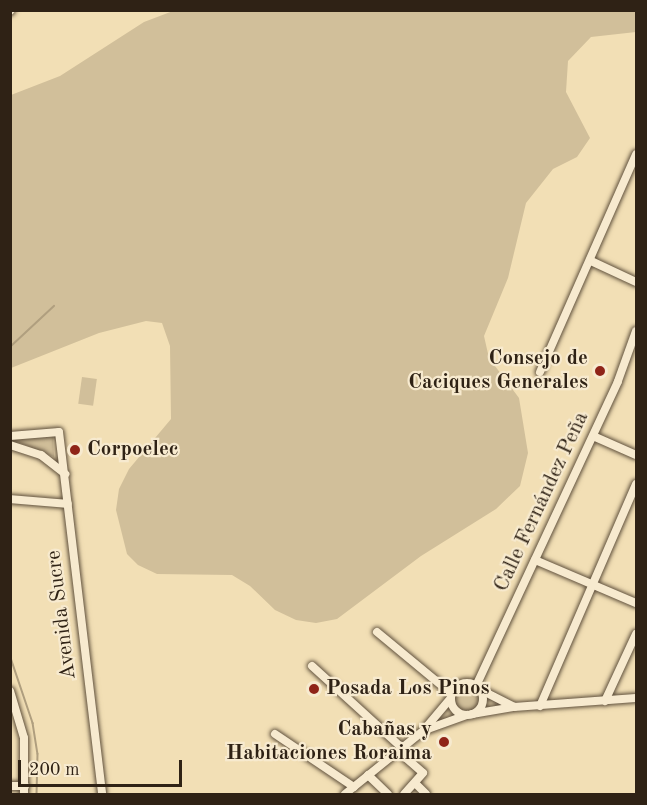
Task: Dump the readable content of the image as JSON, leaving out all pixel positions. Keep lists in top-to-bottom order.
{
  "streets": {
    "street": ["Calle Fernández Peña", "Avenida Sucre"]
  },
  "places": [
    "Consejo de Caciques Generales",
    "Corpoelec",
    "Posada Los Pinos",
    "Cabañas y Habitaciones Roraima"
  ],
  "scale_bar": "200 m"
}
